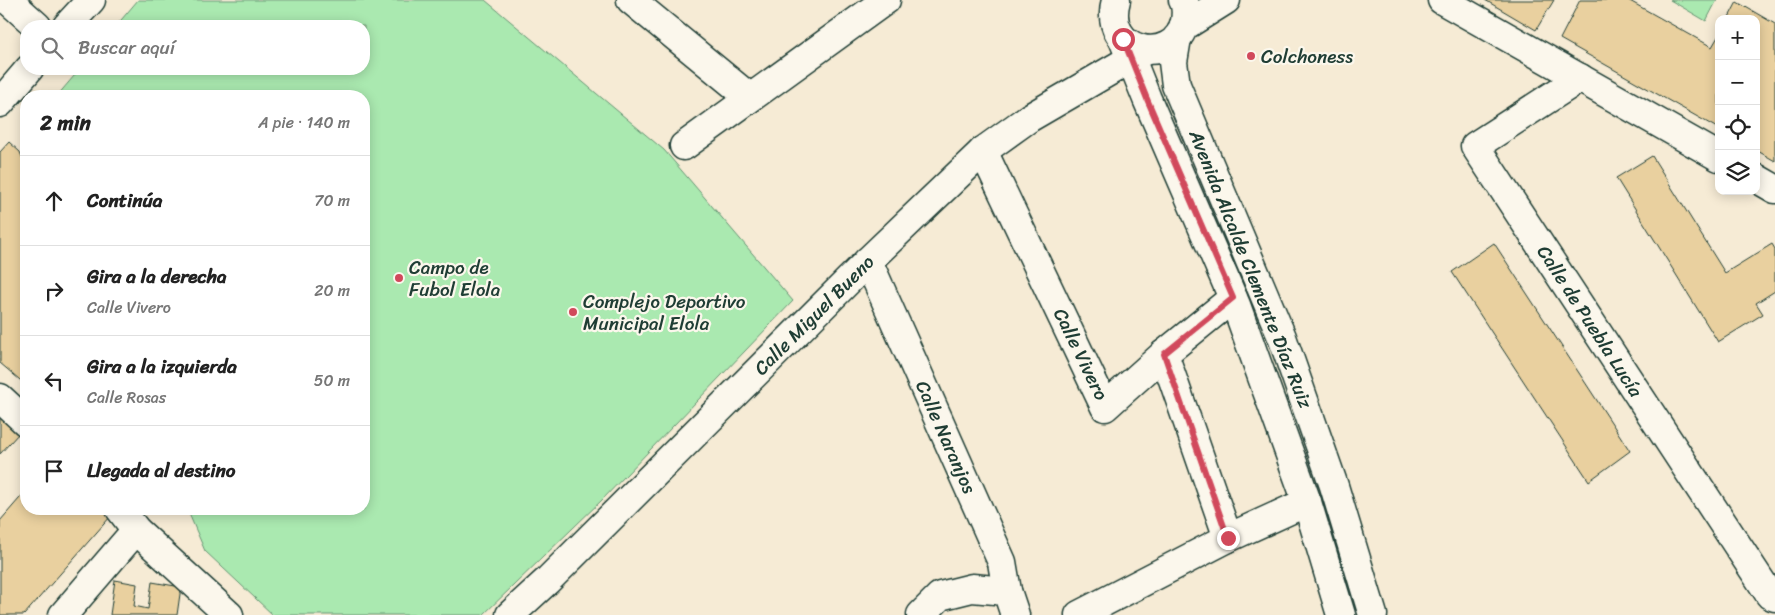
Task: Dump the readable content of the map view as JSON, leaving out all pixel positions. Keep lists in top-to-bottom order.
{
  "streets": {
    "street": [
      "Avenida Alcalde Clemente Díaz Ruiz",
      "Calle Miguel Bueno",
      "Calle de Puebla Lucía",
      "Calle Vivero",
      "Calle Naranjos"
    ]
  },
  "crossings": [
    ["Avenida Alcalde Clemente Díaz Ruiz", "Calle Miguel Bueno"],
    ["Avenida Alcalde Clemente Díaz Ruiz", "Calle Vivero"],
    ["Calle Miguel Bueno", "Calle Vivero"],
    ["Calle Miguel Bueno", "Calle Naranjos"]
  ],
  "places": ["Colchoness", "Campo de Fubol Elola", "Complejo Deportivo Municipal Elola"],
  "page": {
    "map_buttons": ["+", "−"],
    "search": "Buscar aquí",
    "heading": ["2 min", "A pie · 140 m"],
    "list": [
      ["Continúa", "70 m"],
      ["Gira a la derecha", "Calle Vivero", "20 m"],
      ["Gira a la izquierda", "Calle Rosas", "50 m"],
      "Llegada al destino"
    ]
  }
}
